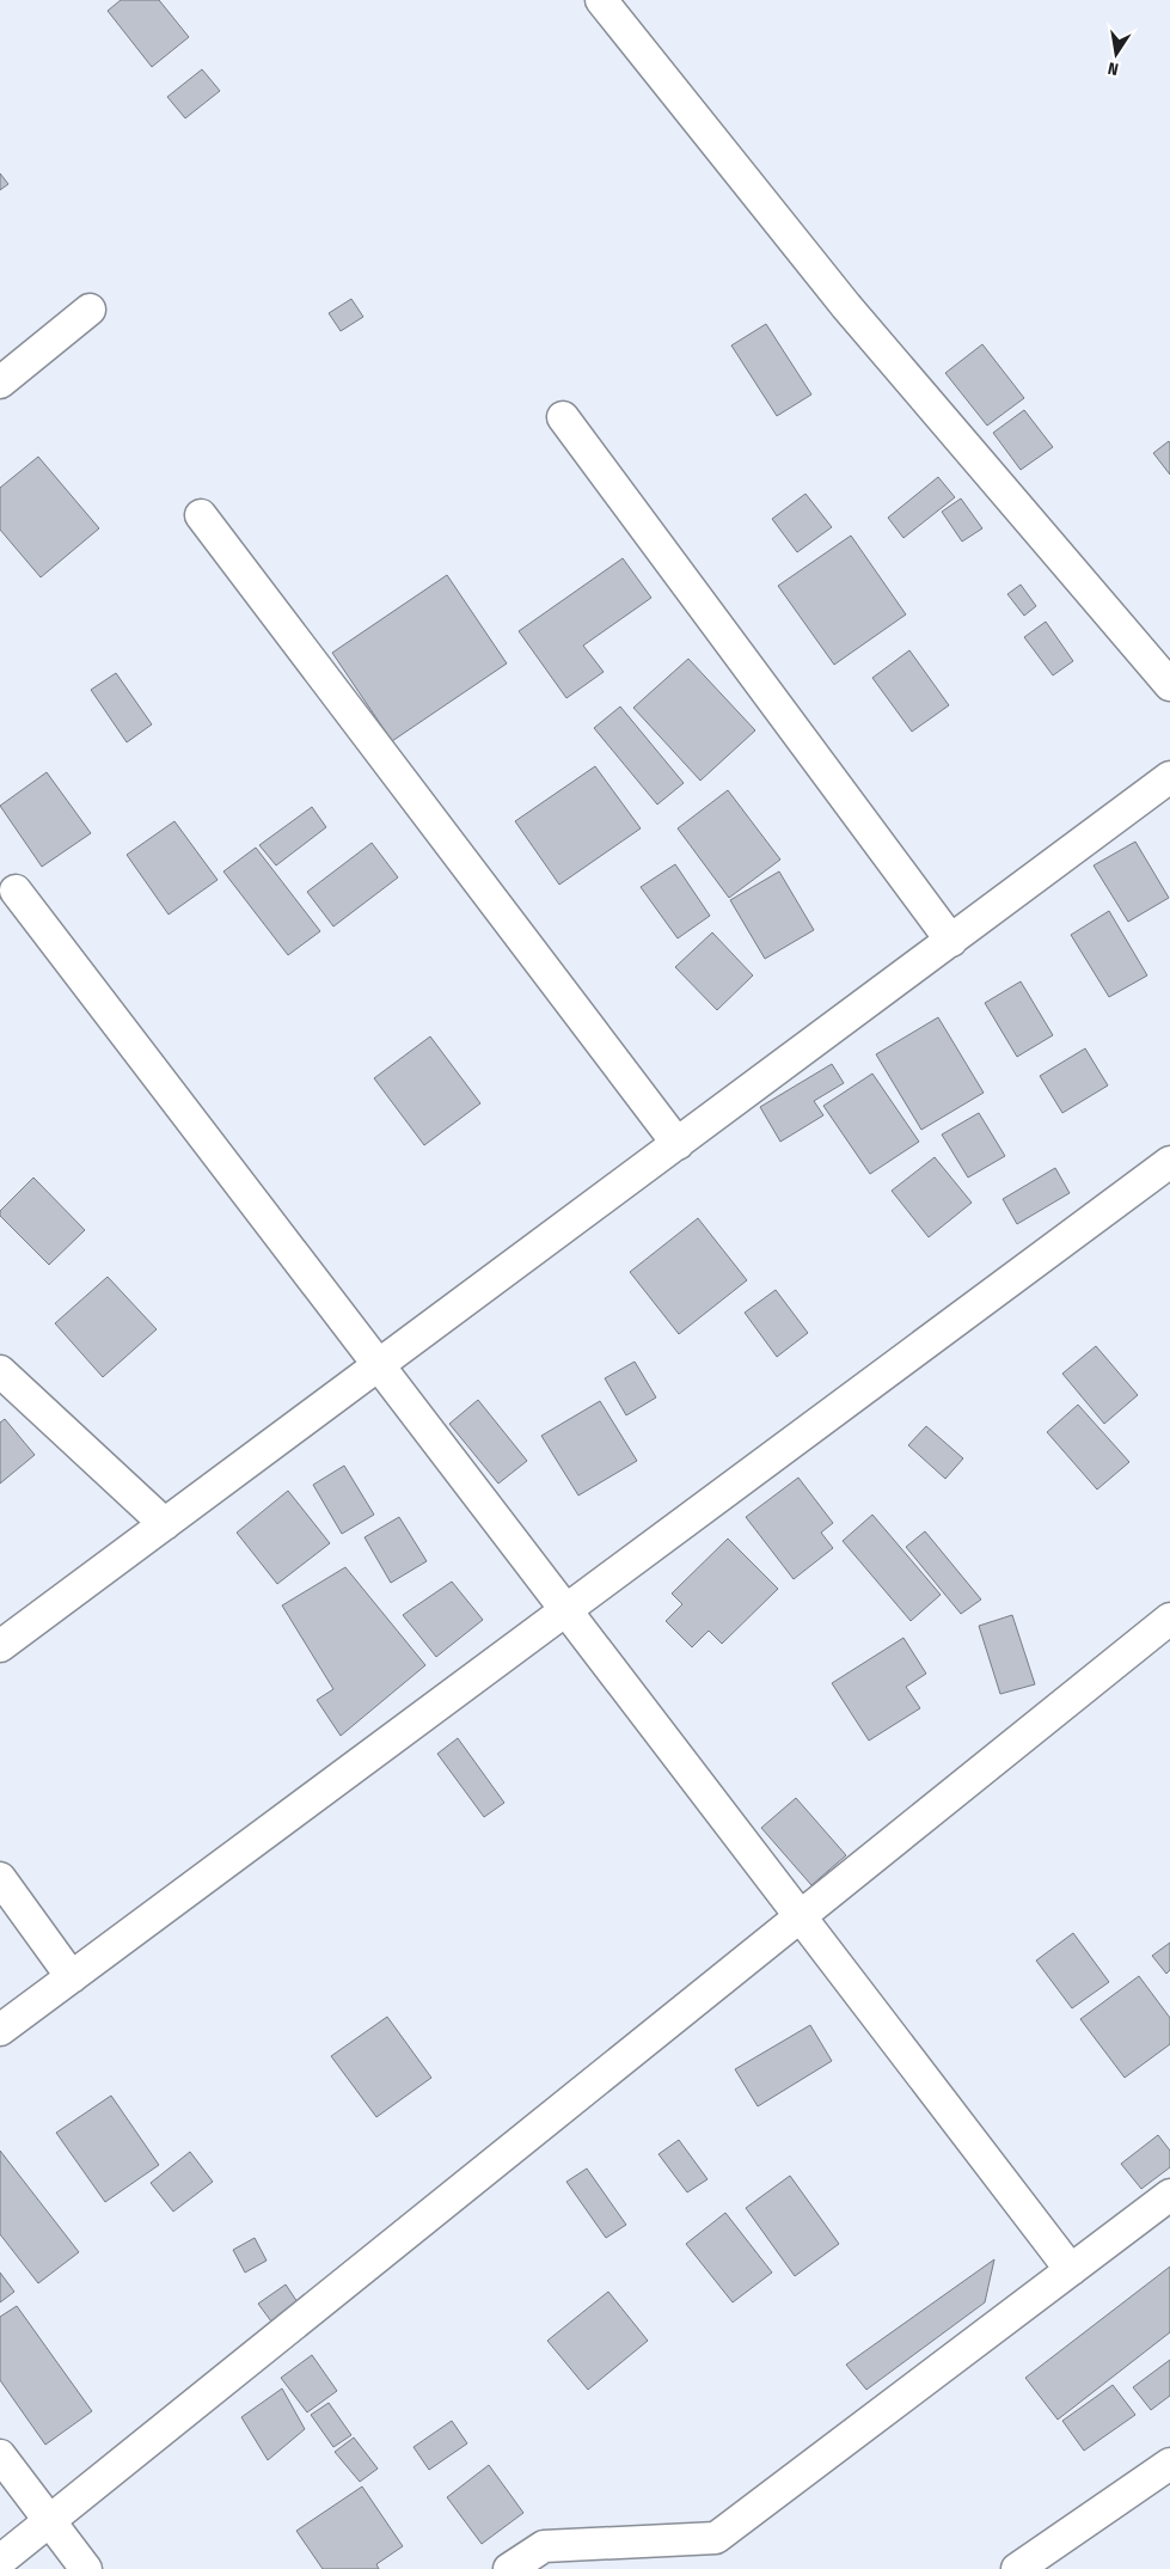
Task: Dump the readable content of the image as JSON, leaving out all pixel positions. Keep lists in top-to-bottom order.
{
  "north": "bottom"
}
